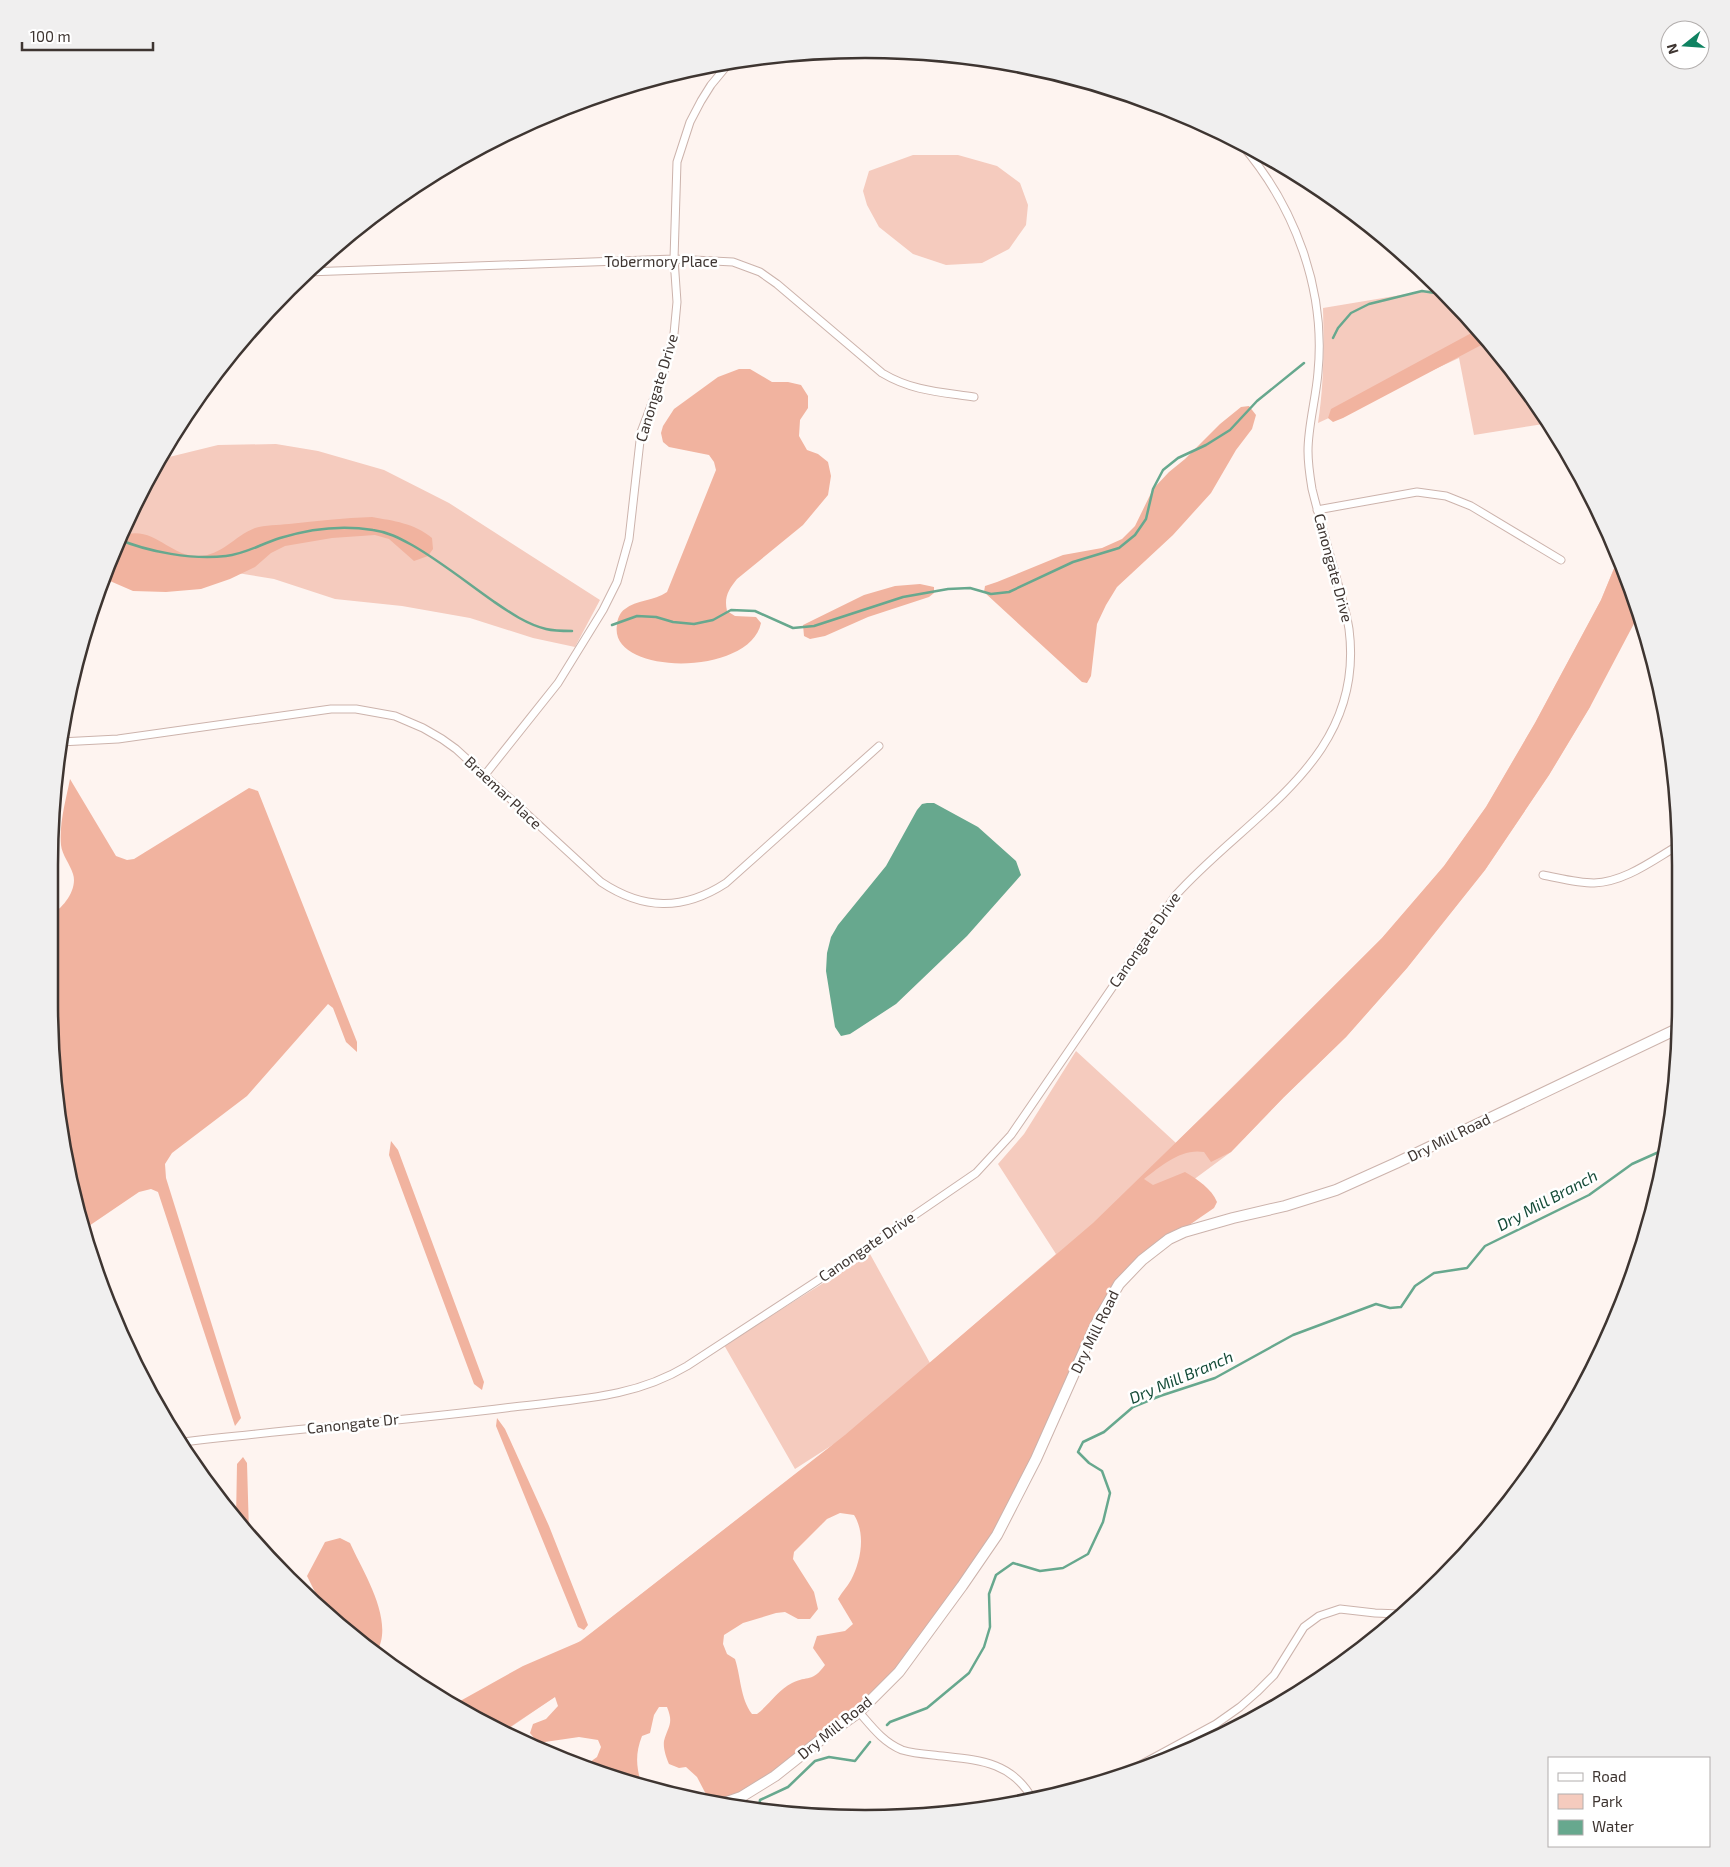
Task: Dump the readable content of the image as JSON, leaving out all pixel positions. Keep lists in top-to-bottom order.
{
  "streets": {
    "street": [
      "Tobermory Place",
      "Canongate Drive",
      "Braemar Place",
      "Dry Mill Road",
      "Canongate Dr"
    ]
  },
  "crossings": [
    ["Tobermory Place", "Canongate Drive"],
    ["Canongate Drive", "Braemar Place"],
    ["Canongate Drive", "Canongate Dr"]
  ],
  "water": ["Dry Mill Branch"],
  "legend": ["Road", "Park", "Water"],
  "scale_bar": "100 m",
  "north": "left"
}
